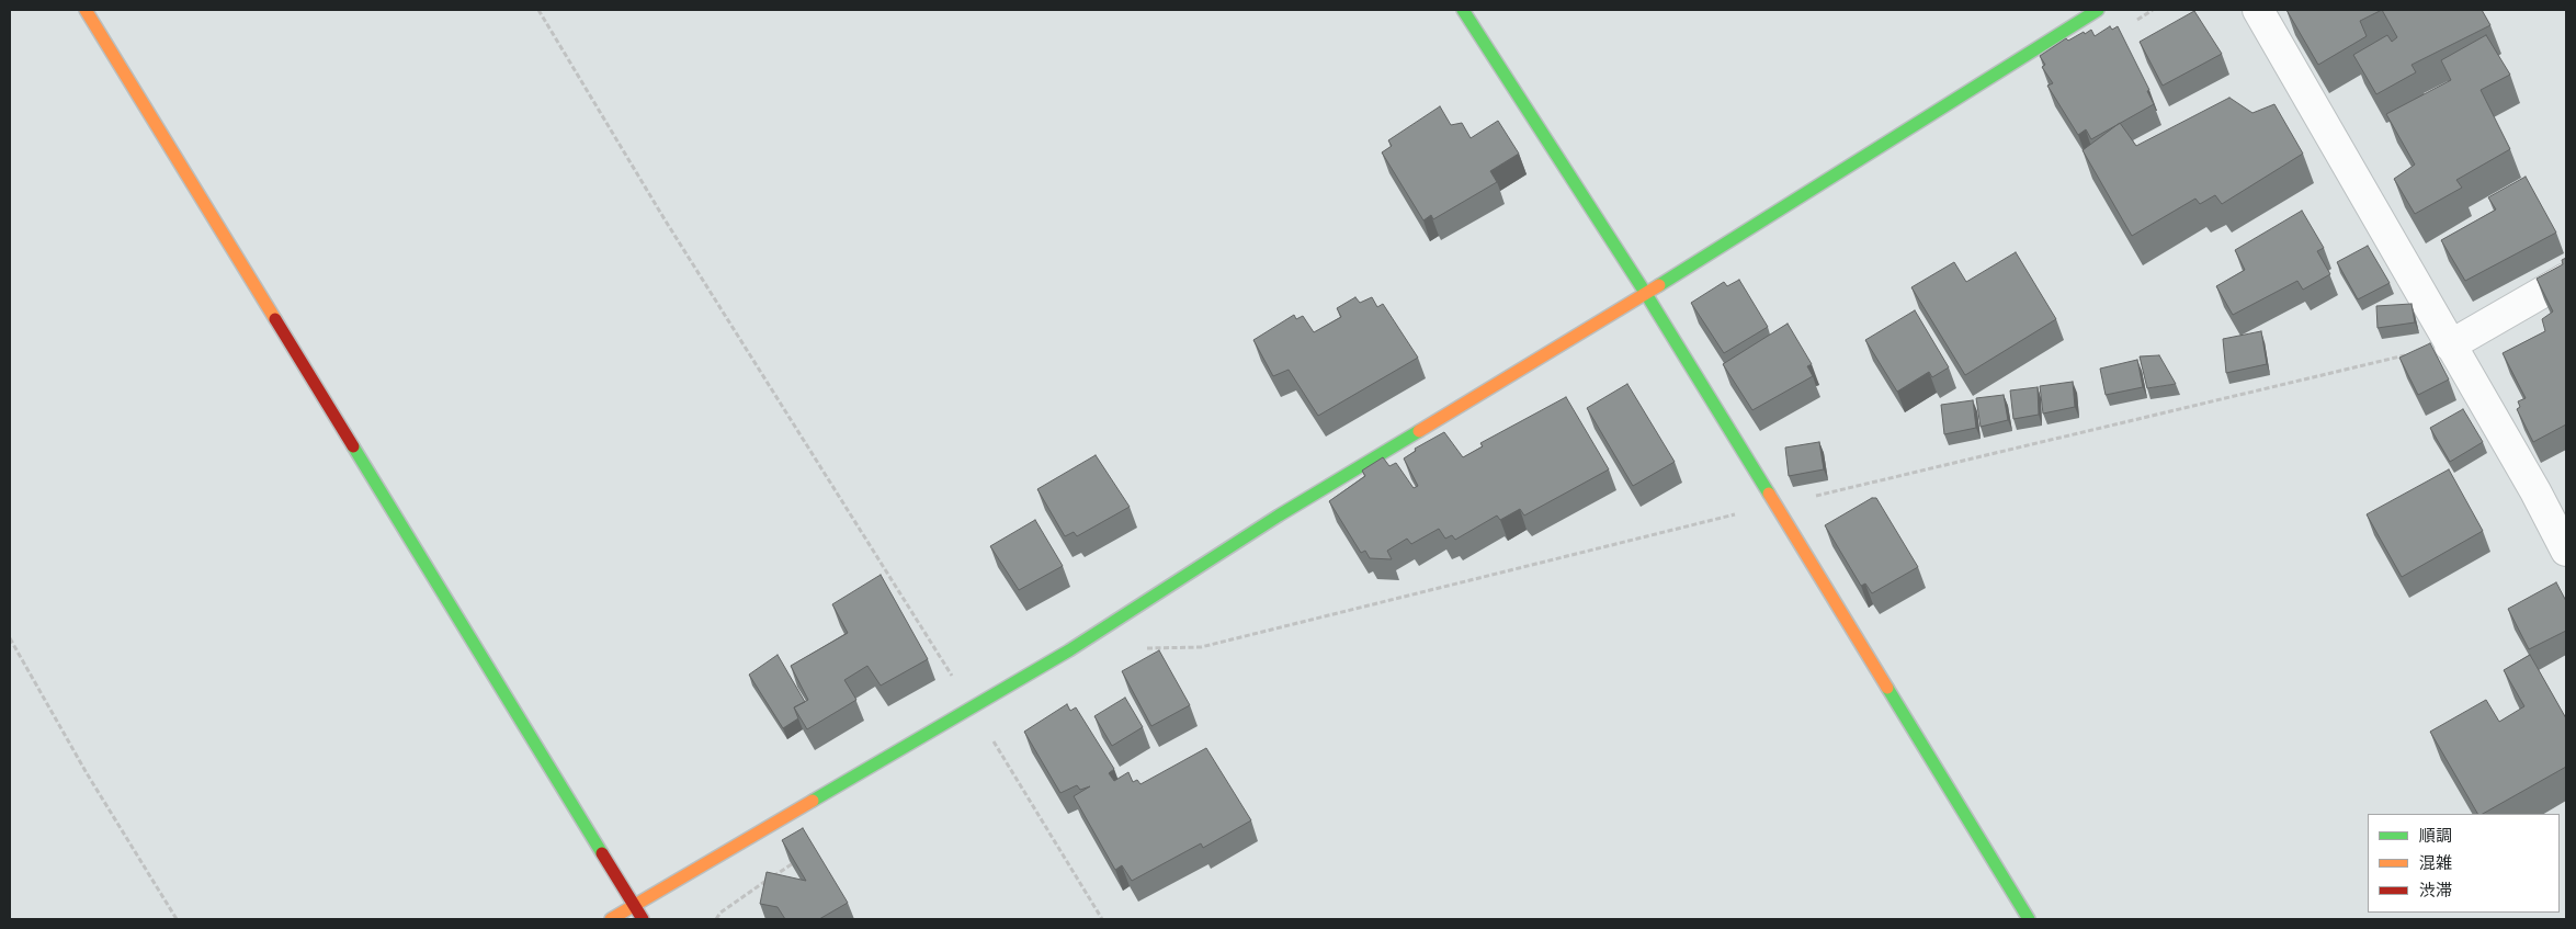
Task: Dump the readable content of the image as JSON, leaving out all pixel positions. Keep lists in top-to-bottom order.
{
  "legend": ["順調", "混雑", "渋滞"]
}
